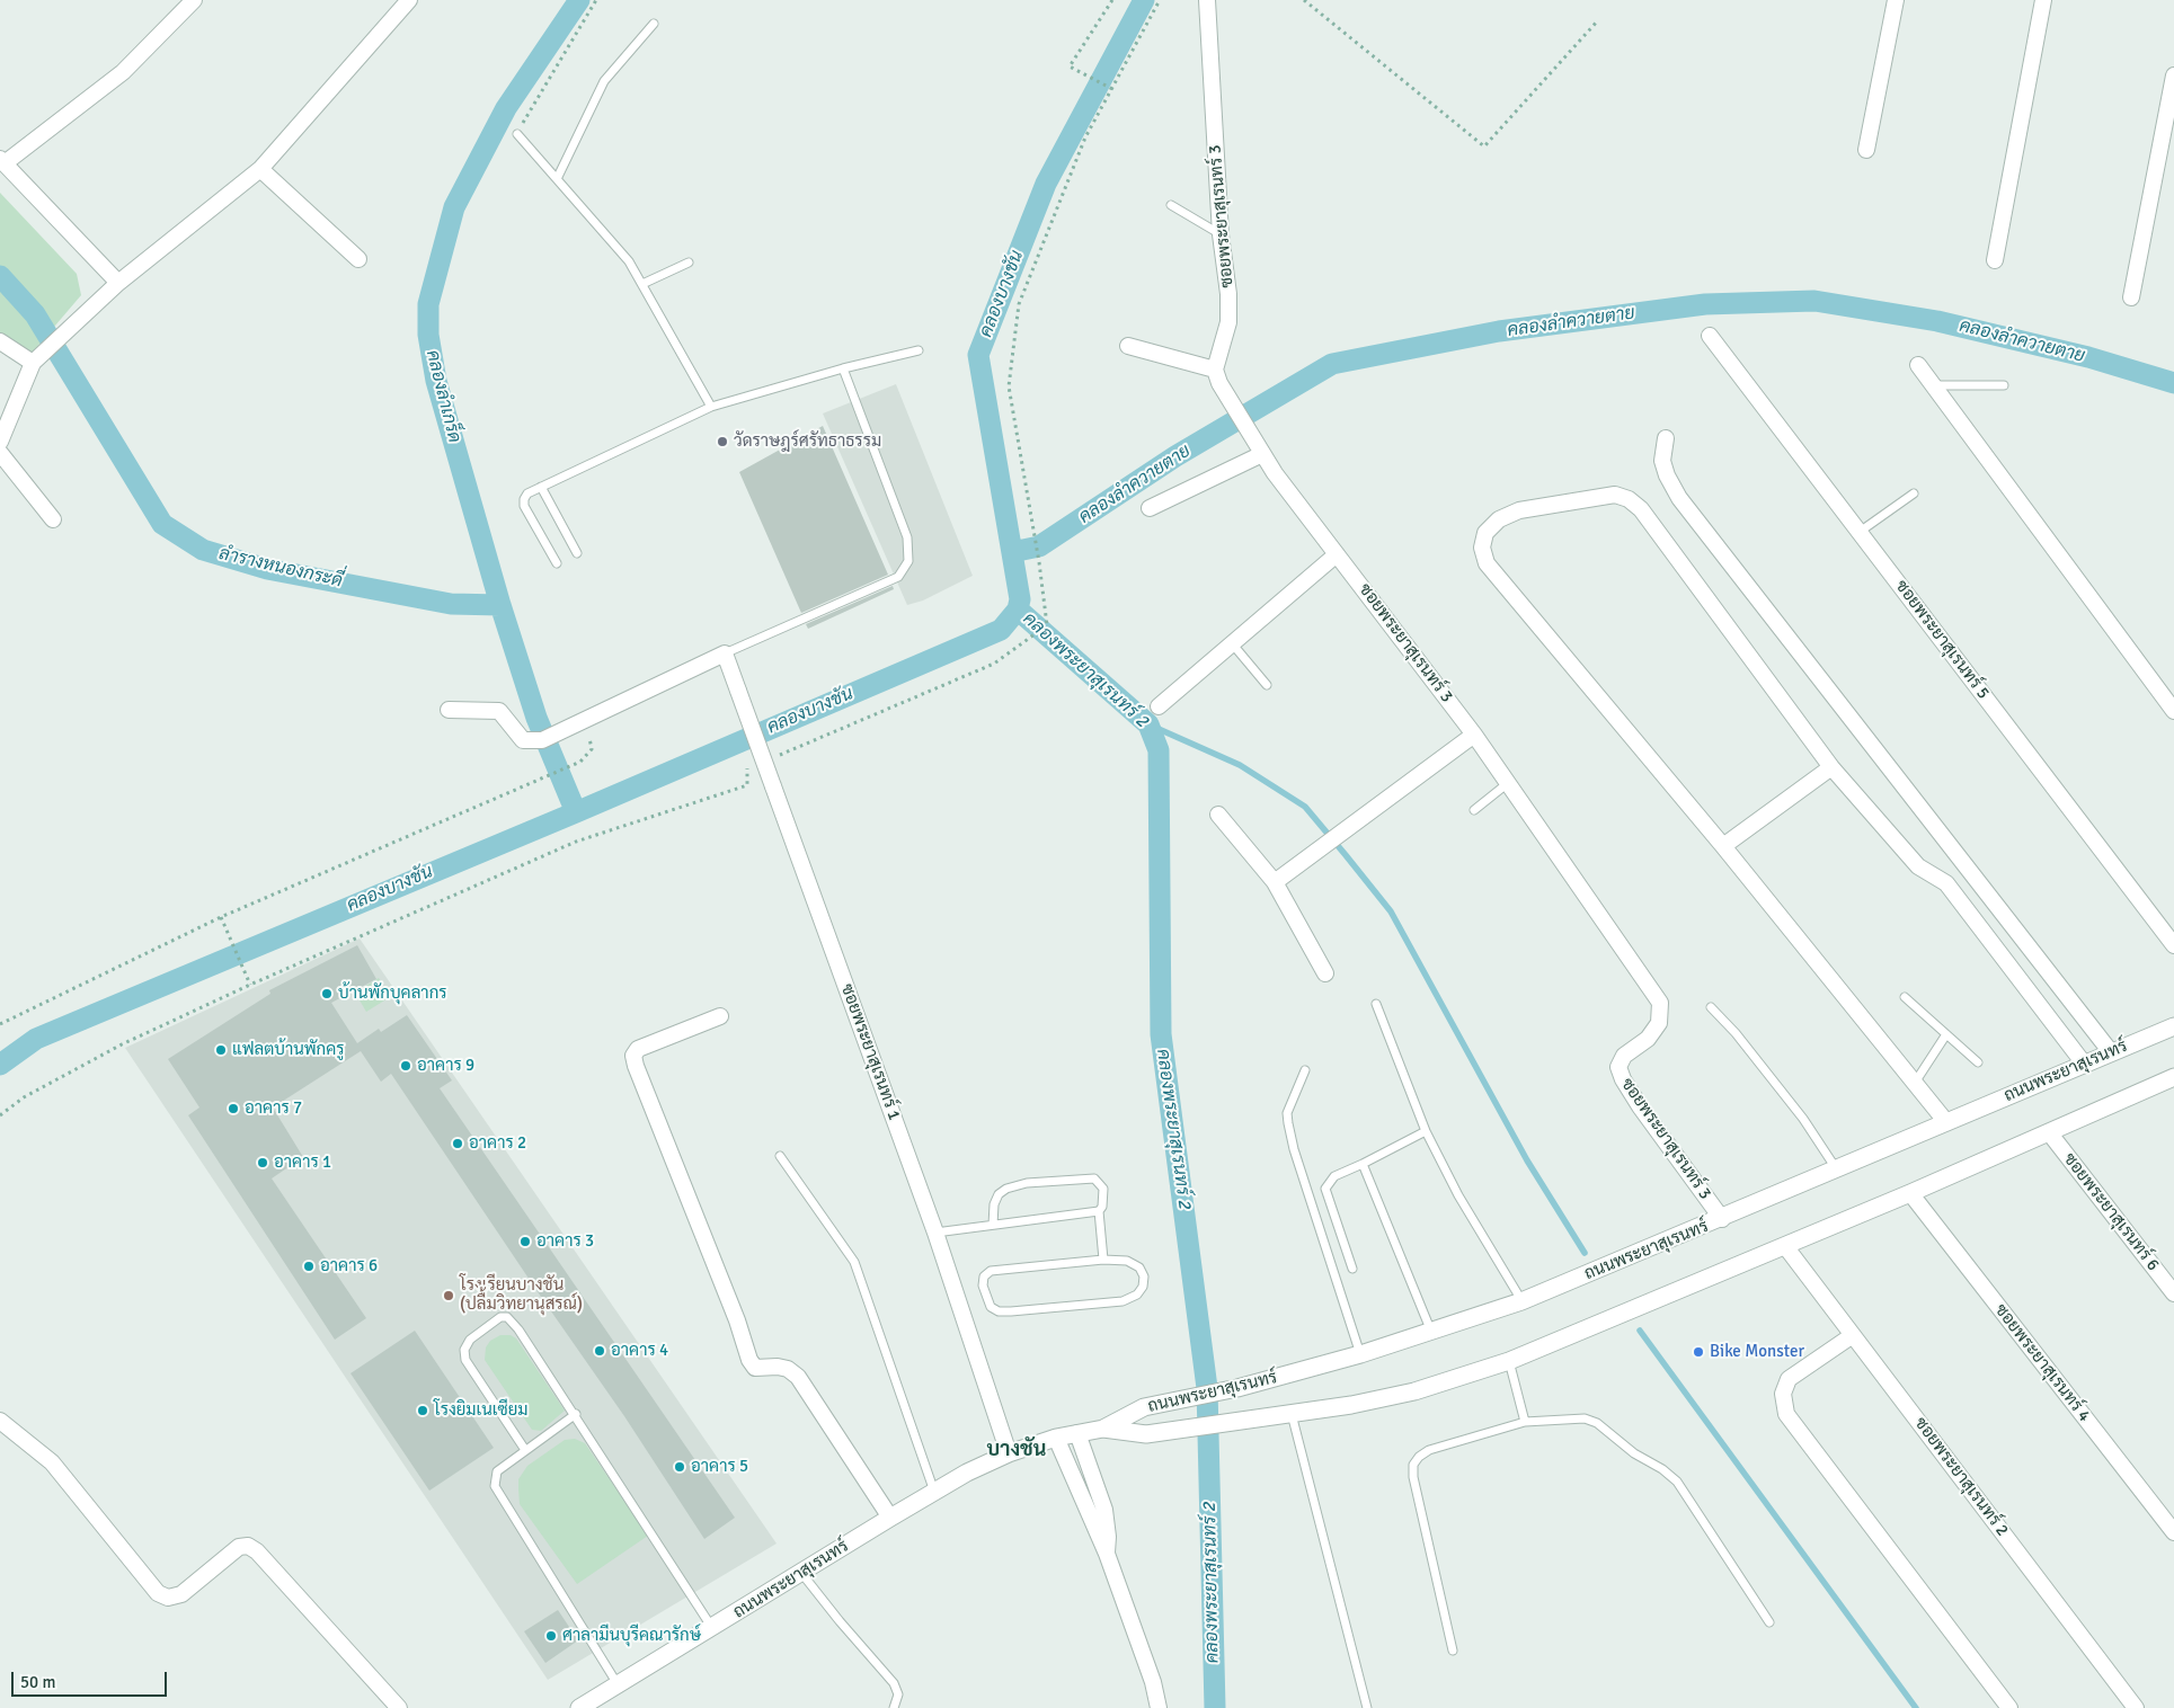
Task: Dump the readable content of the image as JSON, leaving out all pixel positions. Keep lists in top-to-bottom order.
{
  "streets": {
    "street": [
      "ซอยพระยาสุเรนทร์ 3",
      "ซอยพระยาสุเรนทร์ 5",
      "ซอยพระยาสุเรนทร์ 1",
      "ถนนพระยาสุเรนทร์",
      "ซอยพระยาสุเรนทร์ 6",
      "ซอยพระยาสุเรนทร์ 4",
      "ซอยพระยาสุเรนทร์ 2"
    ]
  },
  "crossings": [
    ["ซอยพระยาสุเรนทร์ 3", "ถนนพระยาสุเรนทร์"],
    ["ซอยพระยาสุเรนทร์ 1", "ถนนพระยาสุเรนทร์"],
    ["ถนนพระยาสุเรนทร์", "ซอยพระยาสุเรนทร์ 6"],
    ["ถนนพระยาสุเรนทร์", "ซอยพระยาสุเรนทร์ 4"],
    ["ถนนพระยาสุเรนทร์", "ซอยพระยาสุเรนทร์ 2"]
  ],
  "districts": ["บางชัน"],
  "water": [
    "คลองบางชัน",
    "คลองลำควายตาย",
    "คลองลำเกร็ด",
    "ลำรางหนองกระดี่",
    "คลองพระยาสุเรนทร์ 2"
  ],
  "places": [
    "วัดราษฎร์ศรัทธาธรรม",
    "บ้านพักบุคลากร",
    "แฟลตบ้านพักครู",
    "อาคาร 9",
    "อาคาร 7",
    "อาคาร 2",
    "อาคาร 1",
    "อาคาร 3",
    "อาคาร 6",
    "โรงเรียนบางชัน (ปลื้มวิทยานุสรณ์)",
    "อาคาร 4",
    "Bike Monster",
    "โรงยิมเนเซียม",
    "อาคาร 5",
    "ศาลามีนบุรีคณารักษ์"
  ],
  "scale_bar": "50 m"
}
